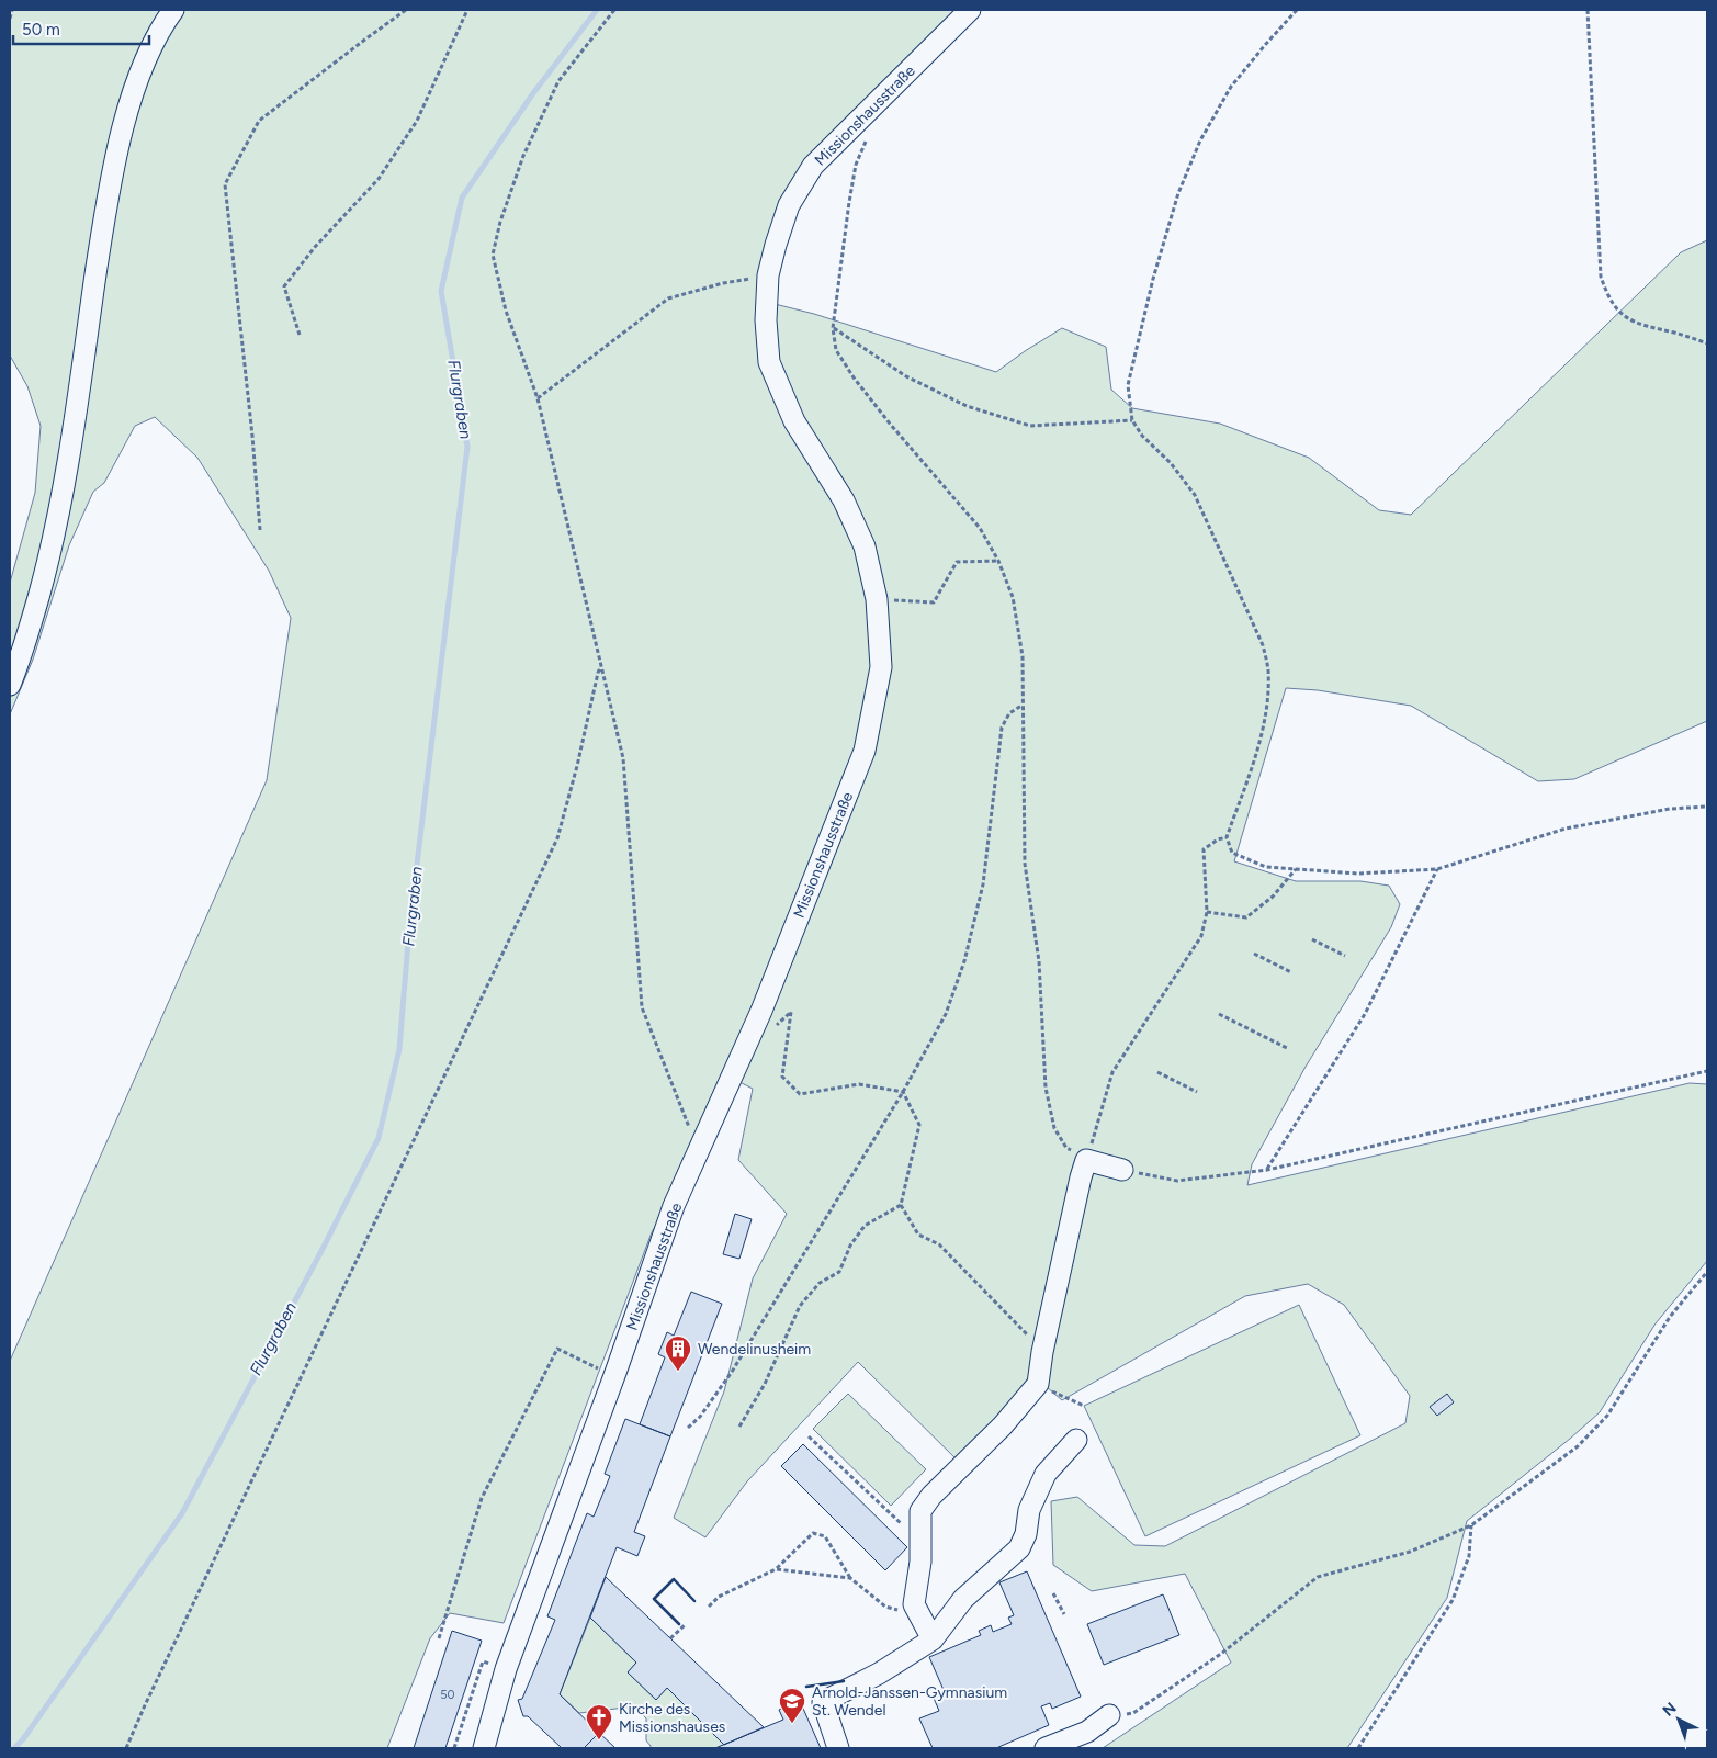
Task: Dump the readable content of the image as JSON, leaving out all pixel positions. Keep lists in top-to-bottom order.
{
  "streets": {
    "street": ["Missionshausstraße"]
  },
  "water": ["Flurgraben"],
  "places": {
    "building": ["Wendelinusheim"],
    "school or university": ["Arnold-Janssen-Gymnasium St. Wendel"],
    "church": ["Kirche des Missionshauses"]
  },
  "house_numbers": ["50"],
  "scale_bar": "50 m",
  "north": "top left"
}
